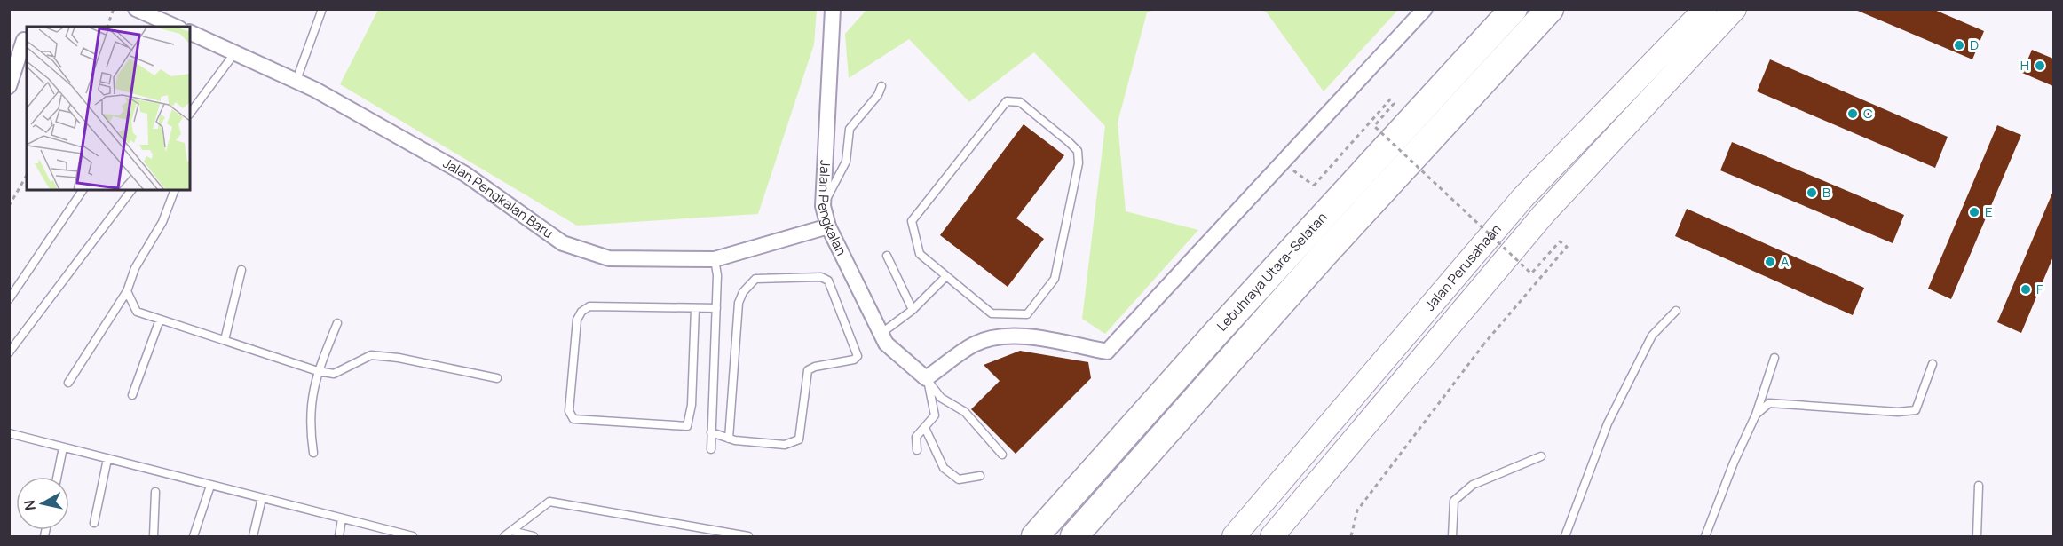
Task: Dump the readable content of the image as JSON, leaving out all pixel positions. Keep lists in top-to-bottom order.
{
  "streets": {
    "highway": ["Lebuhraya Utara–Selatan"],
    "main road": ["Jalan Perusahaan"],
    "street": ["Jalan Pengkalan Baru", "Jalan Pengkalan"]
  },
  "crossings": [
    ["Jalan Pengkalan Baru", "Jalan Pengkalan"]
  ],
  "places": [
    "D",
    "H",
    "C",
    "B",
    "E",
    "A",
    "F"
  ],
  "north": "left"
}
